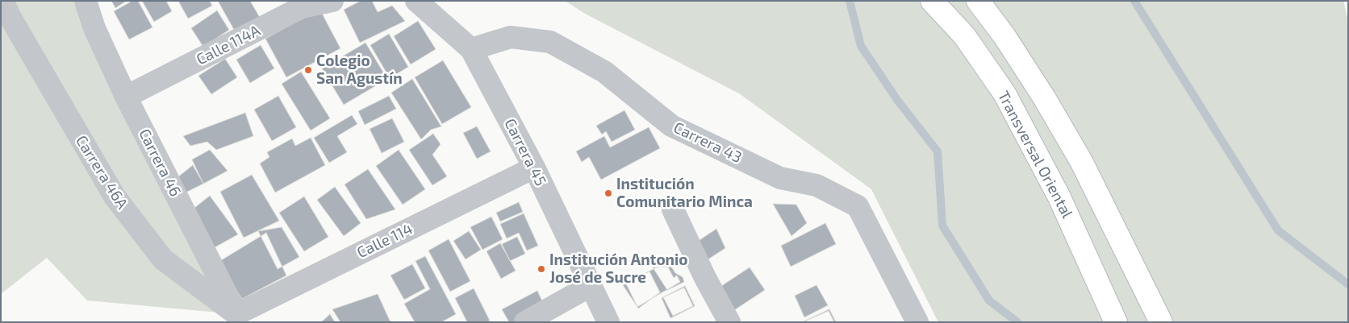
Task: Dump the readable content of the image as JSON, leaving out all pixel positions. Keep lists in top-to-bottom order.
{
  "streets": {
    "main road": ["Transversal Oriental"],
    "street": [
      "Calle 114A",
      "Carrera 43",
      "Carrera 45",
      "Carrera 46",
      "Carrera 46A",
      "Calle 114"
    ]
  },
  "crossings": [
    ["Calle 114A", "Carrera 46"],
    ["Carrera 43", "Carrera 45"],
    ["Carrera 45", "Calle 114"],
    ["Carrera 46", "Carrera 46A"],
    ["Carrera 46", "Calle 114"],
    ["Carrera 46A", "Calle 114"]
  ],
  "places": ["Colegio San Agustín", "Institución Comunitario Minca", "Institución Antonio José de Sucre"]
}
